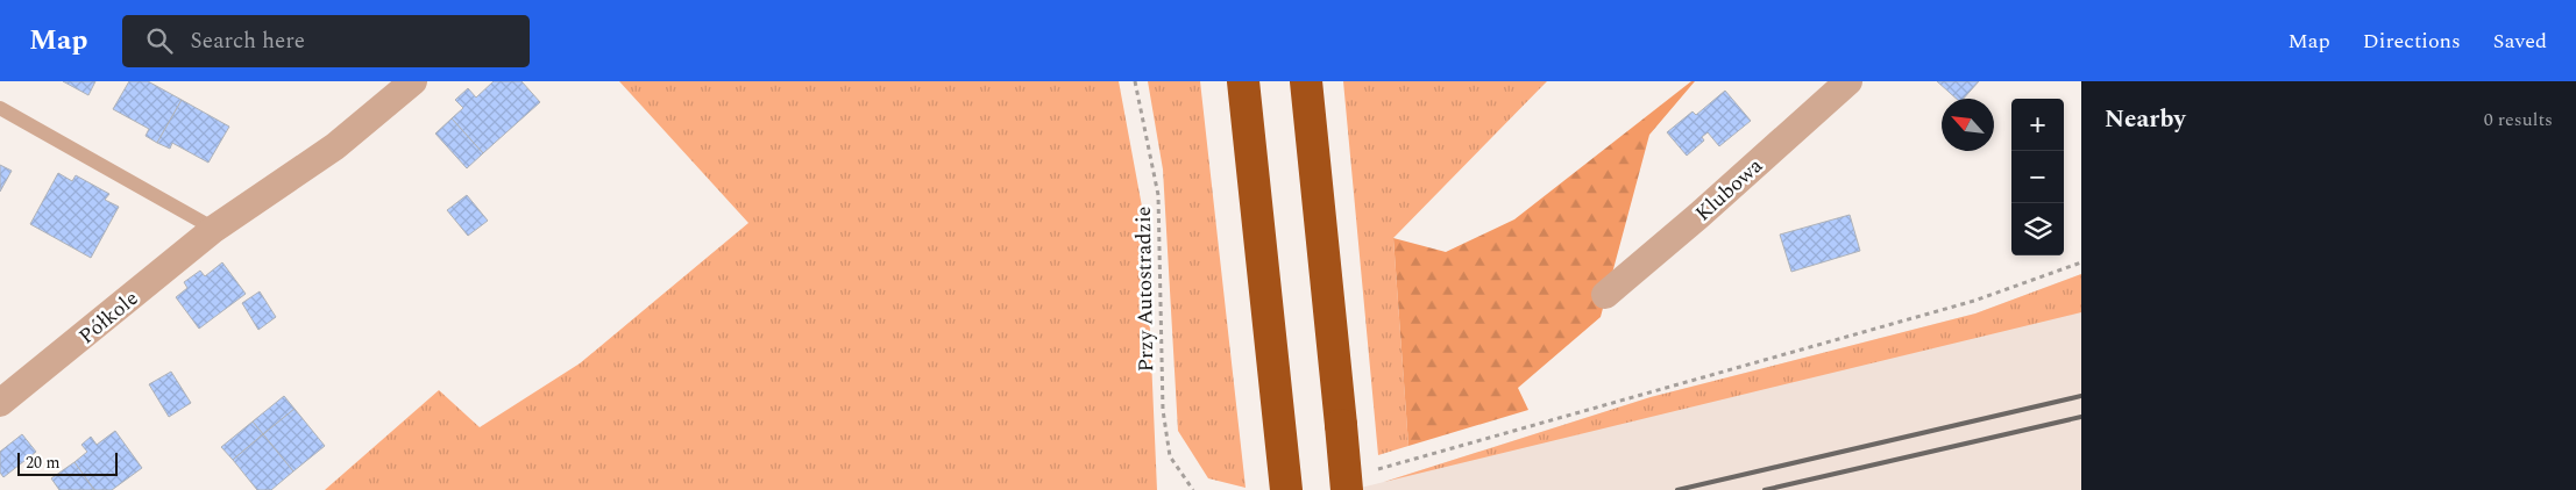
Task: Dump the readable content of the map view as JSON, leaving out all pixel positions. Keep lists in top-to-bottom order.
{
  "streets": {
    "street": ["Klubowa", "Półkole"],
    "path": ["Przy Autostradzie"]
  },
  "scale_bar": "20 m",
  "north": "top left",
  "page": {
    "header": "Map",
    "search": "Search here",
    "nav": ["Map", "Directions", "Saved"],
    "heading": ["Nearby", "0 results"],
    "map_buttons": ["+", "−"],
    "scale": "20 m"
  }
}
